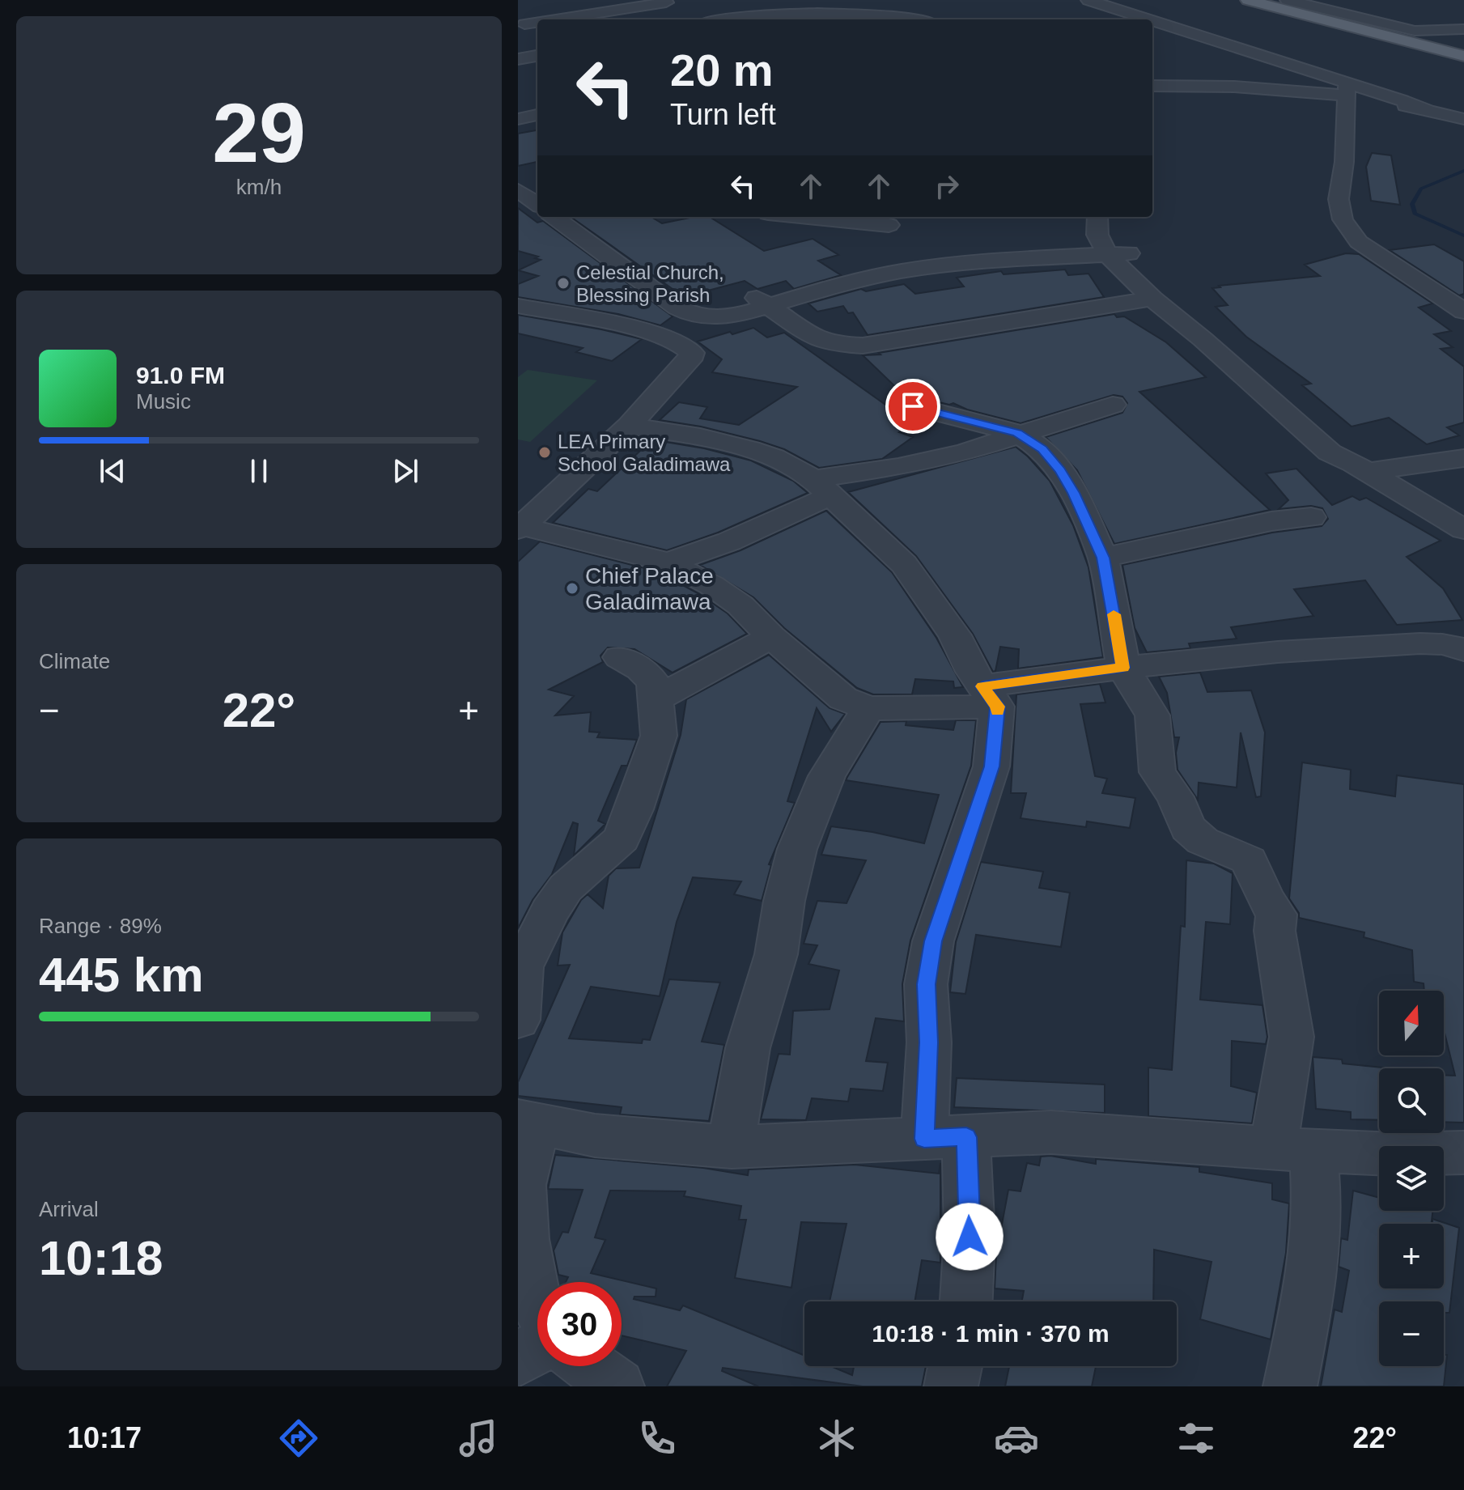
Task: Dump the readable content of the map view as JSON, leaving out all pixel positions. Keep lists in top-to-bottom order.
{
  "places": ["Celestial Church, Blessing Parish", "LEA Primary School Galadimawa", "Chief Palace Galadimawa"],
  "north": "top",
  "page": {
    "tile": [
      ["29", "km/h"],
      "Climate",
      ["Range · 89%", "445 km"],
      ["Arrival", "10:18"]
    ],
    "turn": ["20 m", "Turn left"],
    "song": ["91.0 FM", "Music"],
    "heat": ["−", "22°", "+"],
    "map_buttons": ["+", "−"],
    "limit": "30",
    "trip": "10:18 · 1 min · 370 m",
    "tabs": ["10:17", "22°"]
  }
}
